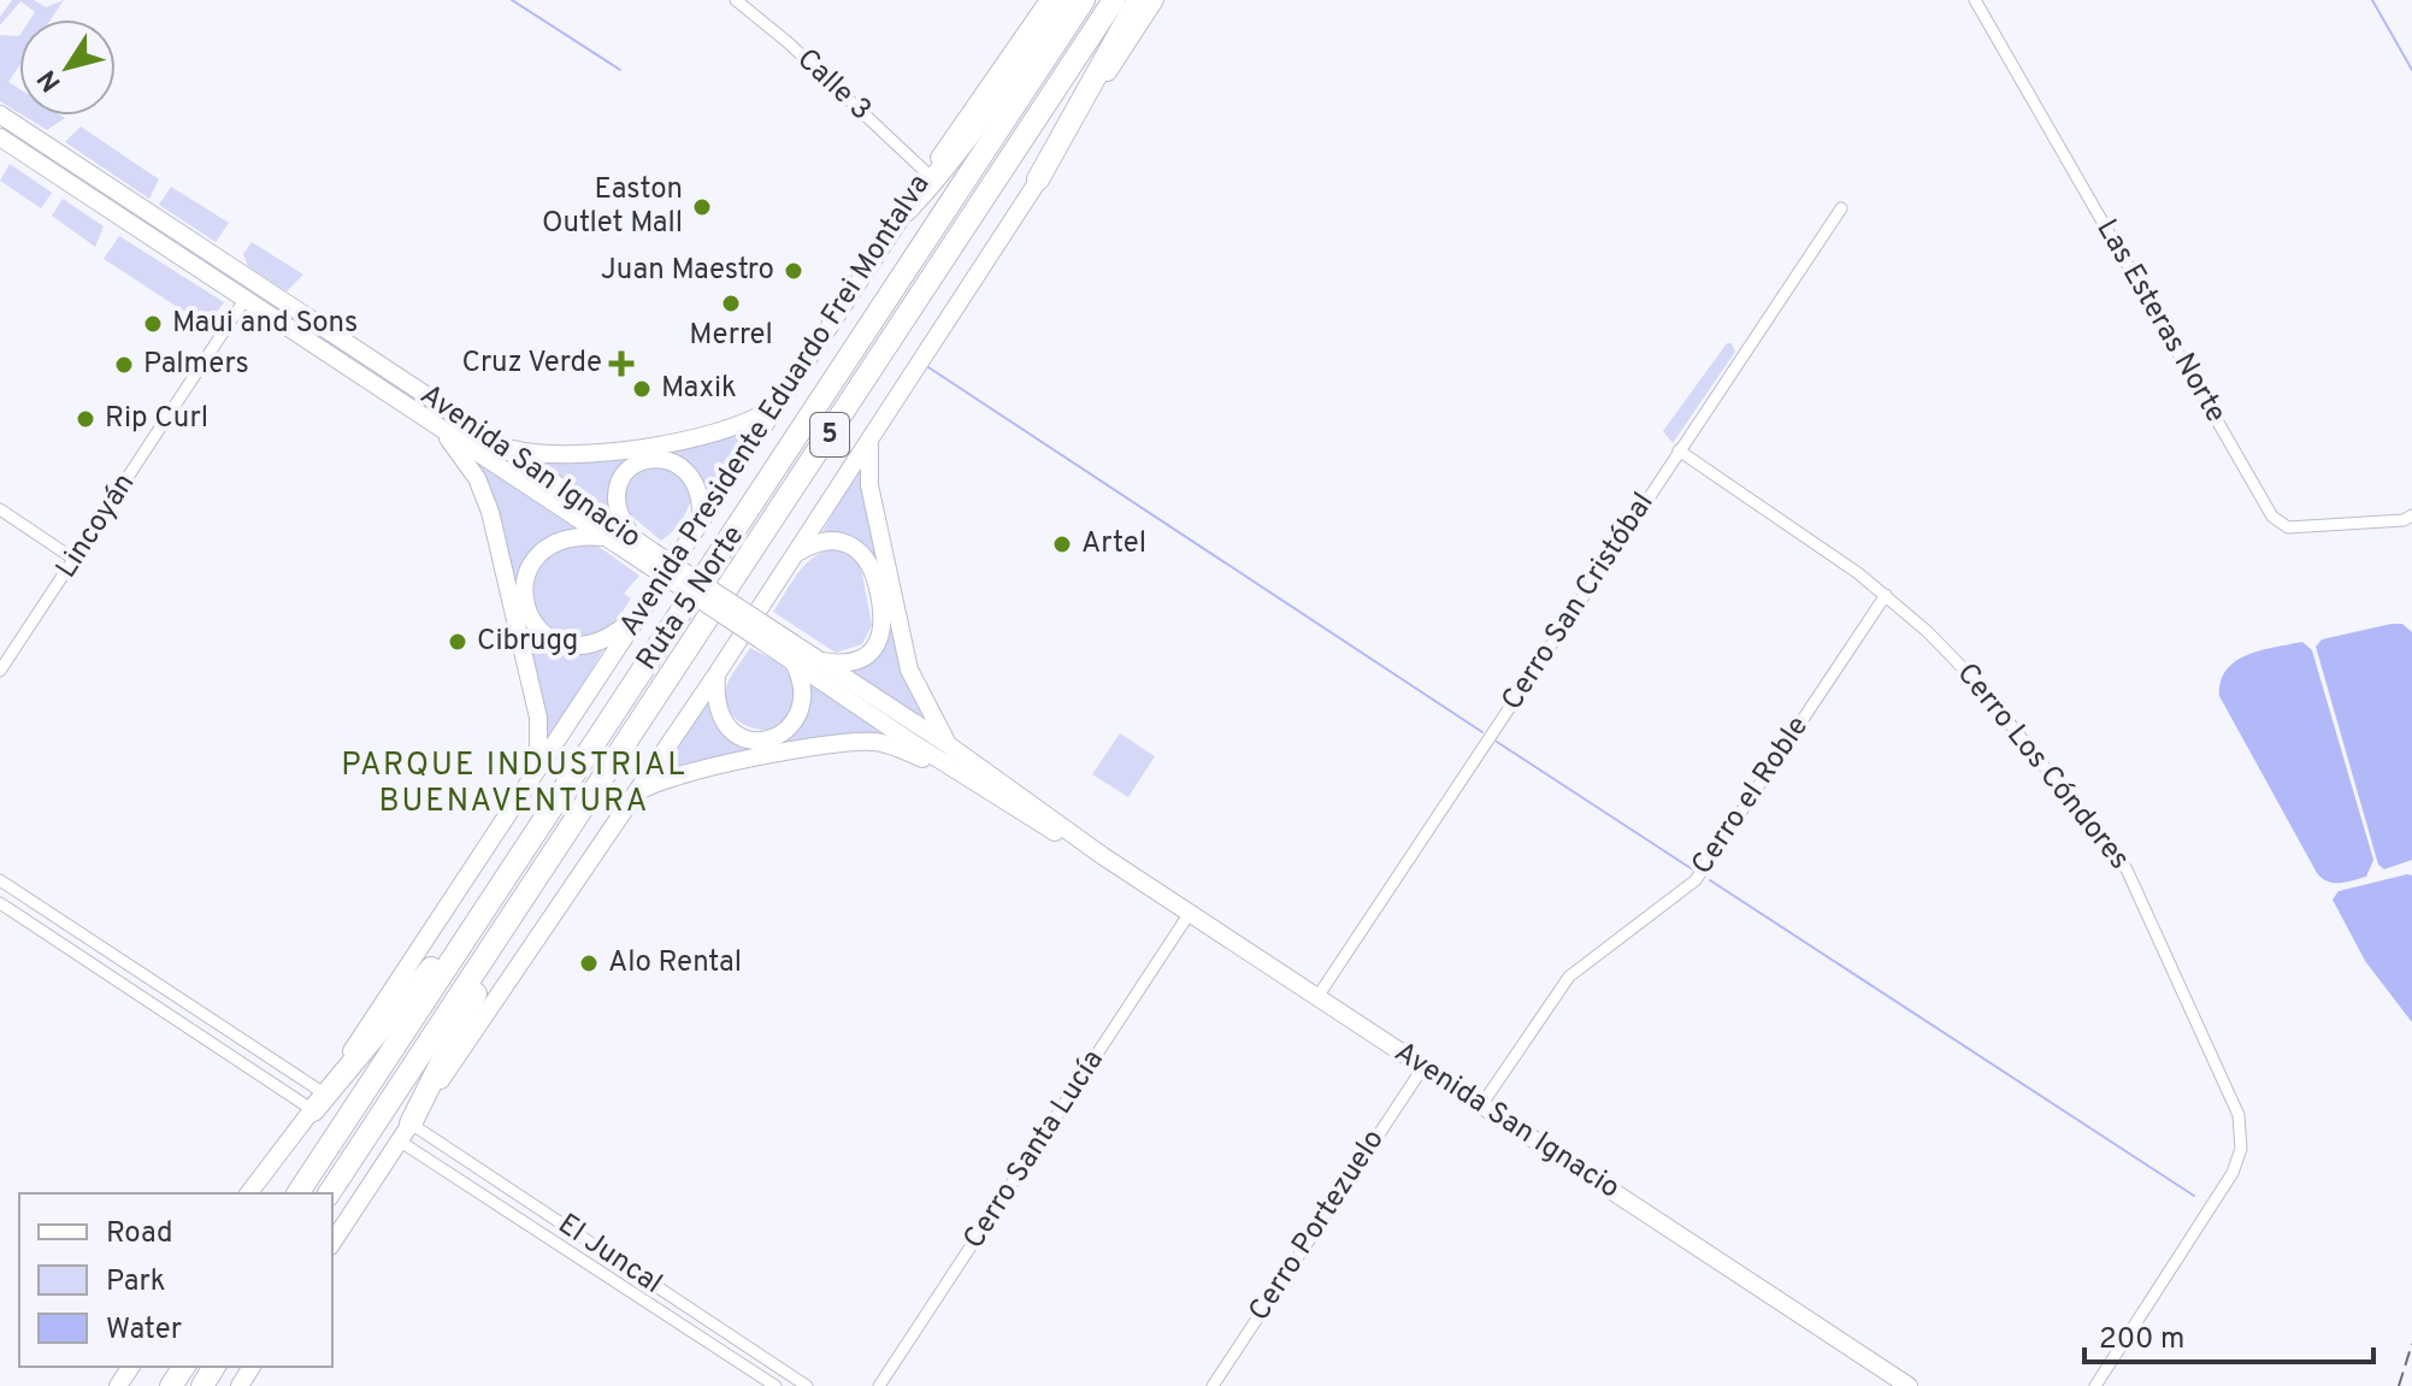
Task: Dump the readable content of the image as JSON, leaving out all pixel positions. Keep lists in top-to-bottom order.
{
  "streets": {
    "highway": ["5", "Ruta 5 Norte"],
    "main road": ["Avenida Presidente Eduardo Frei Montalva", "Avenida San Ignacio"],
    "street": [
      "Calle 3",
      "Las Esteras Norte",
      "Lincoyán",
      "Cerro San Cristóbal",
      "Cerro Los Cóndores",
      "Cerro el Roble",
      "Cerro Santa Lucía",
      "Cerro Portezuelo",
      "El Juncal"
    ]
  },
  "crossings": [
    ["Calle 3", "Avenida Presidente Eduardo Frei Montalva"],
    ["Avenida San Ignacio", "Lincoyán"],
    ["Avenida San Ignacio", "Cerro San Cristóbal"],
    ["Avenida San Ignacio", "Cerro el Roble"],
    ["Avenida San Ignacio", "Cerro Santa Lucía"],
    ["Avenida San Ignacio", "Cerro Portezuelo"],
    ["Cerro San Cristóbal", "Cerro Los Cóndores"],
    ["Cerro Los Cóndores", "Cerro el Roble"]
  ],
  "districts": ["PARQUE INDUSTRIAL BUENAVENTURA"],
  "places": {
    "other": [
      "Easton Outlet Mall",
      "Juan Maestro",
      "Merrel",
      "Maui and Sons",
      "Palmers",
      "Maxik",
      "Rip Curl",
      "Artel",
      "Cibrugg",
      "Alo Rental"
    ],
    "health": ["Cruz Verde"]
  },
  "legend": ["Road", "Park", "Water"],
  "scale_bar": "200 m",
  "north": "bottom left"
}
